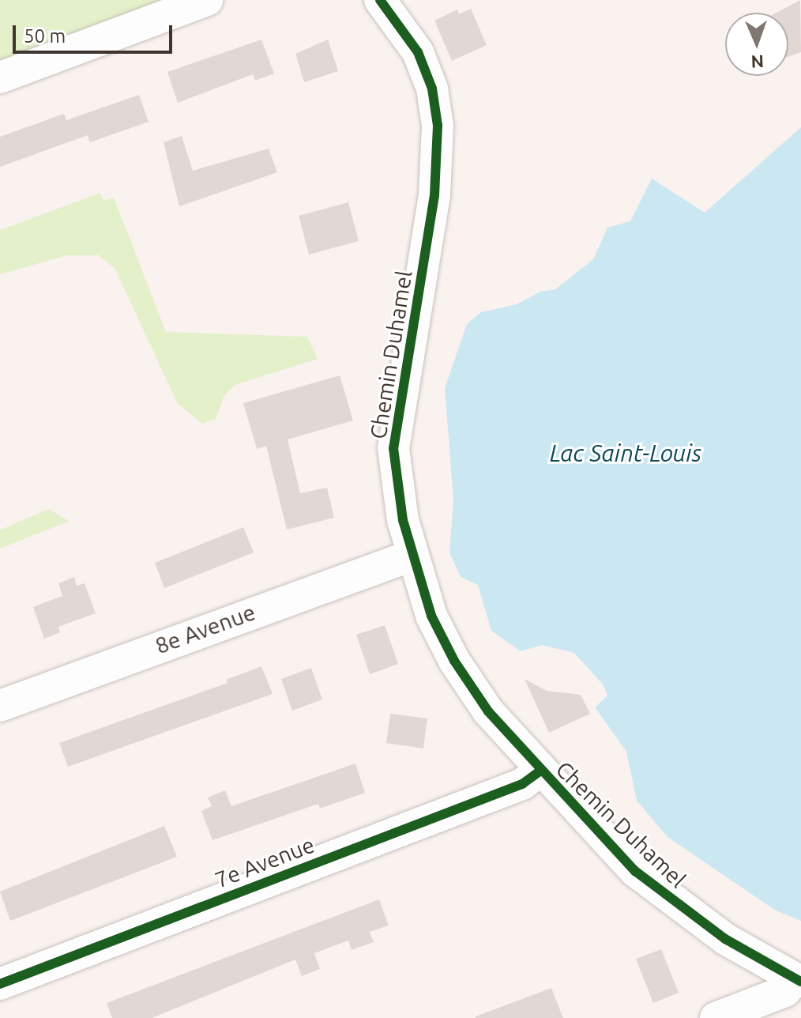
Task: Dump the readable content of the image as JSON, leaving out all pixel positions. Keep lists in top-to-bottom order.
{
  "streets": {
    "street": ["Chemin Duhamel", "8e Avenue", "7e Avenue"]
  },
  "crossings": [
    ["Chemin Duhamel", "8e Avenue"],
    ["Chemin Duhamel", "7e Avenue"]
  ],
  "water": ["Lac Saint-Louis"],
  "scale_bar": "50 m",
  "north": "bottom"
}
